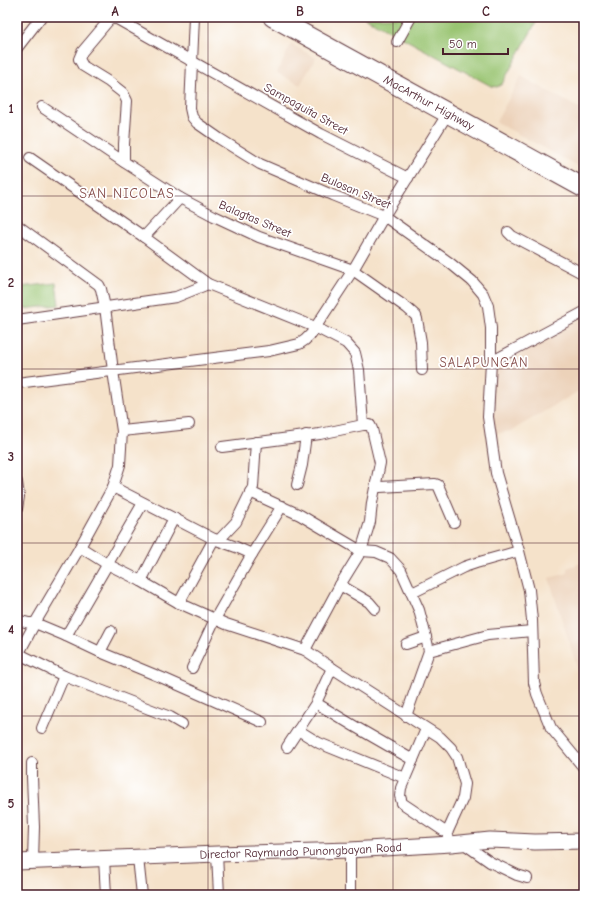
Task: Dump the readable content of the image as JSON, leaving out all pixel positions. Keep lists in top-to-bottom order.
{
  "streets": {
    "highway": ["MacArthur Highway"],
    "street": [
      "Sampaguita Street",
      "Bulosan Street",
      "Balagtas Street",
      "Director Raymundo Punongbayan Road"
    ]
  },
  "crossings": [
    ["Sampaguita Street", "Bulosan Street"],
    ["Sampaguita Street", "Balagtas Street"]
  ],
  "districts": ["SAN NICOLAS", "SALAPUNGAN"],
  "scale_bar": "50 m",
  "grid": {
    "columns": ["A", "B", "C"],
    "rows": [
      "1",
      "2",
      "3",
      "4",
      "5"
    ]
  }
}
